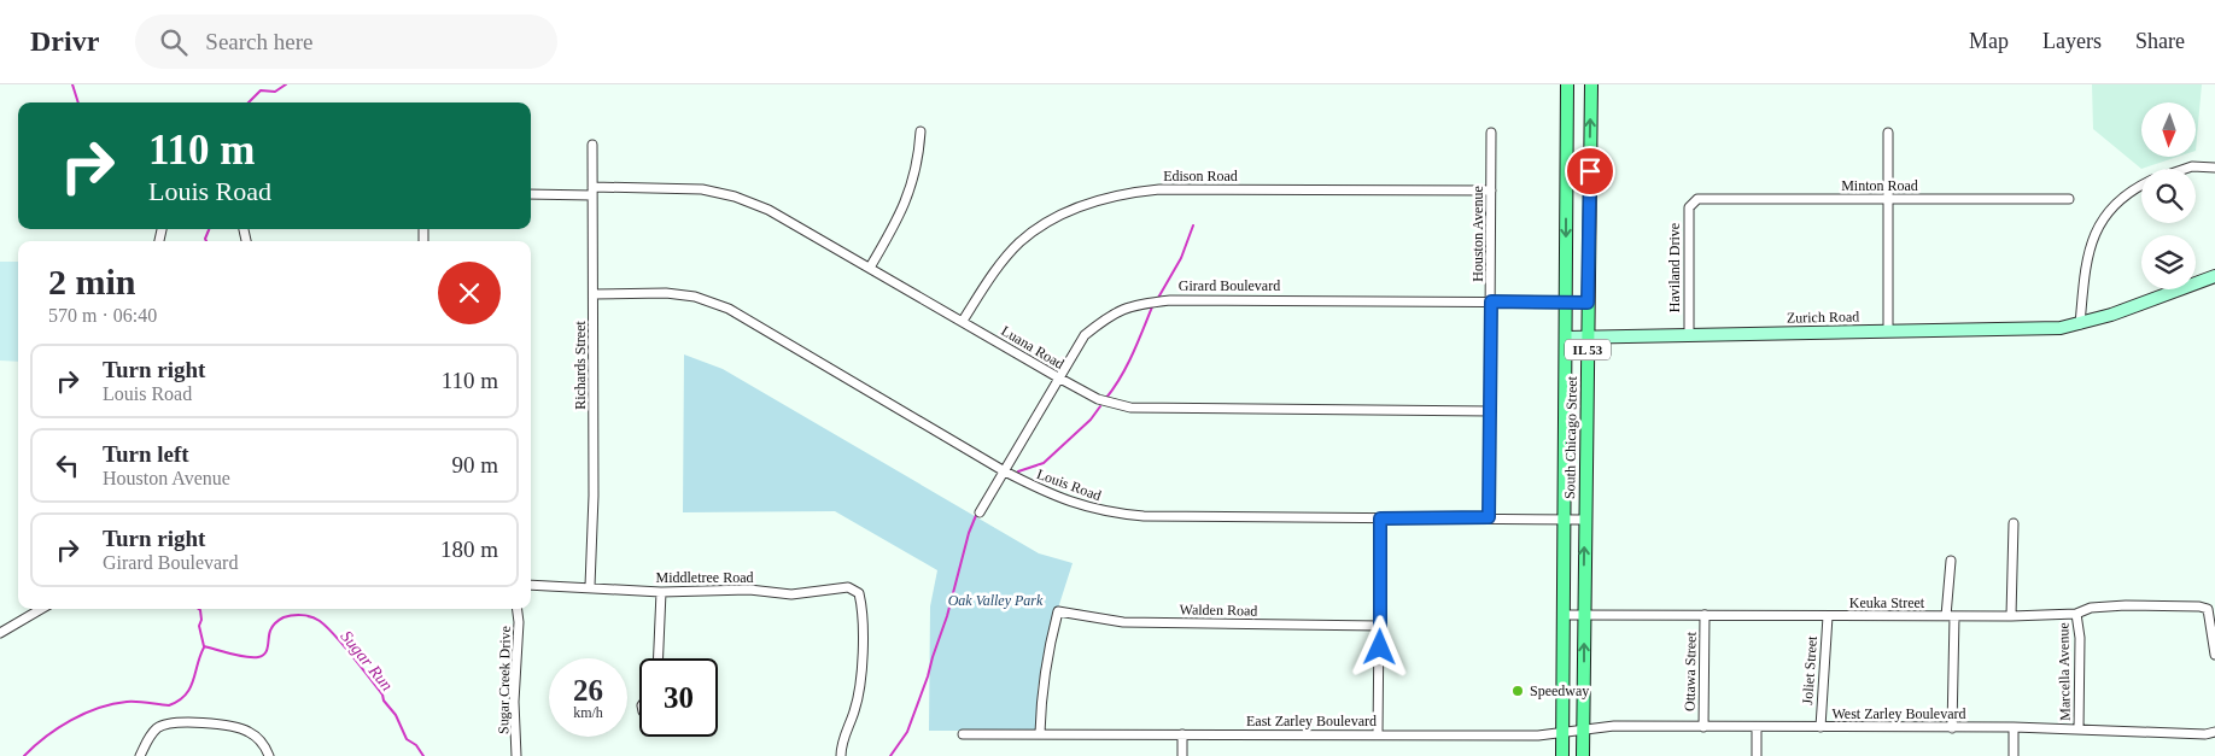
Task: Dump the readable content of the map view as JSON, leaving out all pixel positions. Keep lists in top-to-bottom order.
{
  "streets": {
    "main road": ["IL 53", "South Chicago Street"],
    "street": [
      "Edison Road",
      "Minton Road",
      "Houston Avenue",
      "Haviland Drive",
      "Girard Boulevard",
      "Zurich Road",
      "Luana Road",
      "Richards Street",
      "Louis Road",
      "Middletree Road",
      "Keuka Street",
      "Walden Road",
      "Joliet Street",
      "Ottawa Street",
      "Marcella Avenue",
      "Sugar Creek Drive",
      "West Zarley Boulevard",
      "East Zarley Boulevard"
    ]
  },
  "crossings": [
    ["Edison Road", "Houston Avenue"],
    ["Edison Road", "Luana Road"],
    ["Minton Road", "Haviland Drive"],
    ["Houston Avenue", "Girard Boulevard"],
    ["Houston Avenue", "Luana Road"],
    ["Houston Avenue", "Louis Road"],
    ["Haviland Drive", "Zurich Road"],
    ["Girard Boulevard", "Luana Road"],
    ["Girard Boulevard", "South Chicago Street"],
    ["Girard Boulevard", "Louis Road"],
    ["Zurich Road", "South Chicago Street"],
    ["Luana Road", "Richards Street"],
    ["Richards Street", "Louis Road"],
    ["Richards Street", "Middletree Road"],
    ["South Chicago Street", "Louis Road"],
    ["South Chicago Street", "Keuka Street"],
    ["South Chicago Street", "West Zarley Boulevard"],
    ["South Chicago Street", "East Zarley Boulevard"],
    ["Keuka Street", "Joliet Street"],
    ["Keuka Street", "Ottawa Street"],
    ["Keuka Street", "Marcella Avenue"],
    ["Walden Road", "East Zarley Boulevard"],
    ["Joliet Street", "West Zarley Boulevard"],
    ["Ottawa Street", "West Zarley Boulevard"],
    ["Marcella Avenue", "West Zarley Boulevard"],
    ["West Zarley Boulevard", "East Zarley Boulevard"]
  ],
  "water": ["Sugar Run"],
  "parks": ["Oak Valley Park"],
  "places": ["Speedway"],
  "north": "bottom",
  "page": {
    "header": "Drivr",
    "search": "Search here",
    "nav": ["Map", "Layers", "Share"],
    "turn": ["110 m", "Louis Road"],
    "heading": ["2 min", "570 m · 06:40"],
    "list": [
      {
        "name": "Turn right",
        "note": "Louis Road",
        "value": "110 m"
      },
      {
        "name": "Turn left",
        "note": "Houston Avenue",
        "value": "90 m"
      },
      {
        "name": "Turn right",
        "note": "Girard Boulevard",
        "value": "180 m"
      }
    ],
    "speed": "26 km/h",
    "limit": "30"
  }
}
